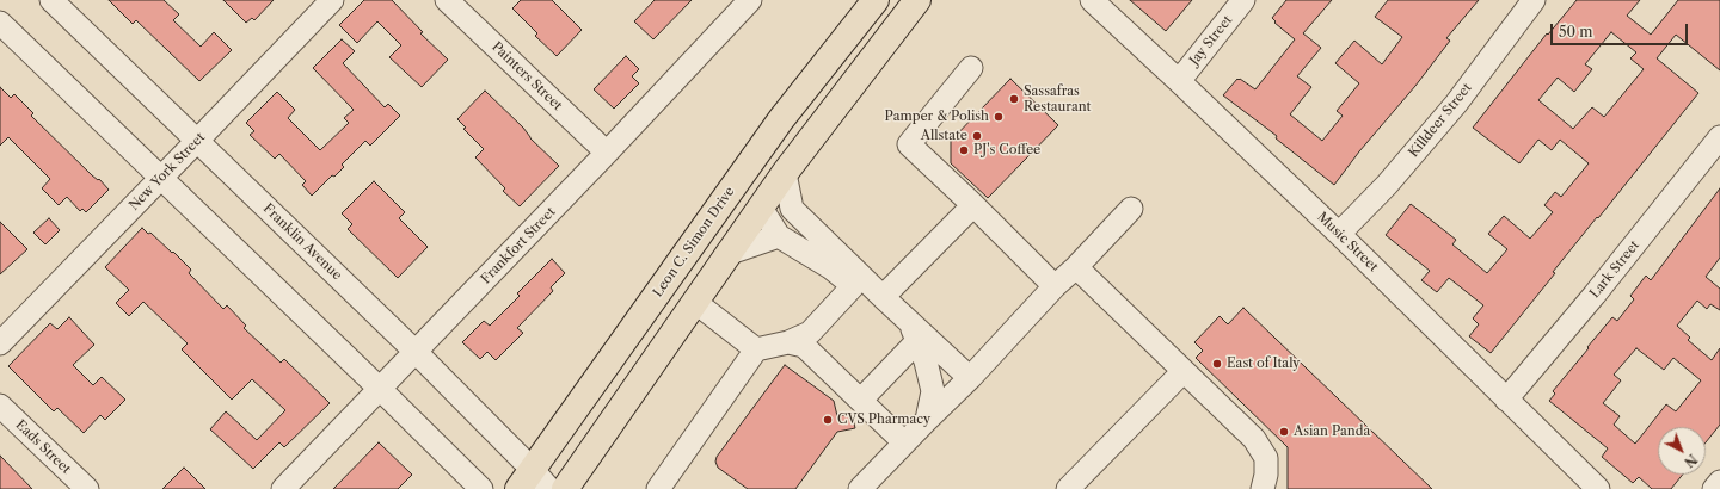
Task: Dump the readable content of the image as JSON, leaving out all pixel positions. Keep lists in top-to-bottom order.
{
  "streets": {
    "main road": ["Leon C. Simon Drive"],
    "street": [
      "Jay Street",
      "Painters Street",
      "Killdeer Street",
      "New York Street",
      "Franklin Avenue",
      "Music Street",
      "Frankfort Street",
      "Lark Street",
      "Eads Street"
    ]
  },
  "crossings": [
    ["Jay Street", "Music Street"],
    ["Painters Street", "Frankfort Street"],
    ["Killdeer Street", "Music Street"],
    ["New York Street", "Franklin Avenue"],
    ["Franklin Avenue", "Leon C. Simon Drive"],
    ["Franklin Avenue", "Frankfort Street"],
    ["Music Street", "Lark Street"]
  ],
  "places": [
    "Sassafras Restaurant",
    "Pamper & Polish",
    "Allstate",
    "PJ's Coffee",
    "East of Italy",
    "CVS Pharmacy",
    "Asian Panda"
  ],
  "scale_bar": "50 m",
  "north": "bottom right"
}
